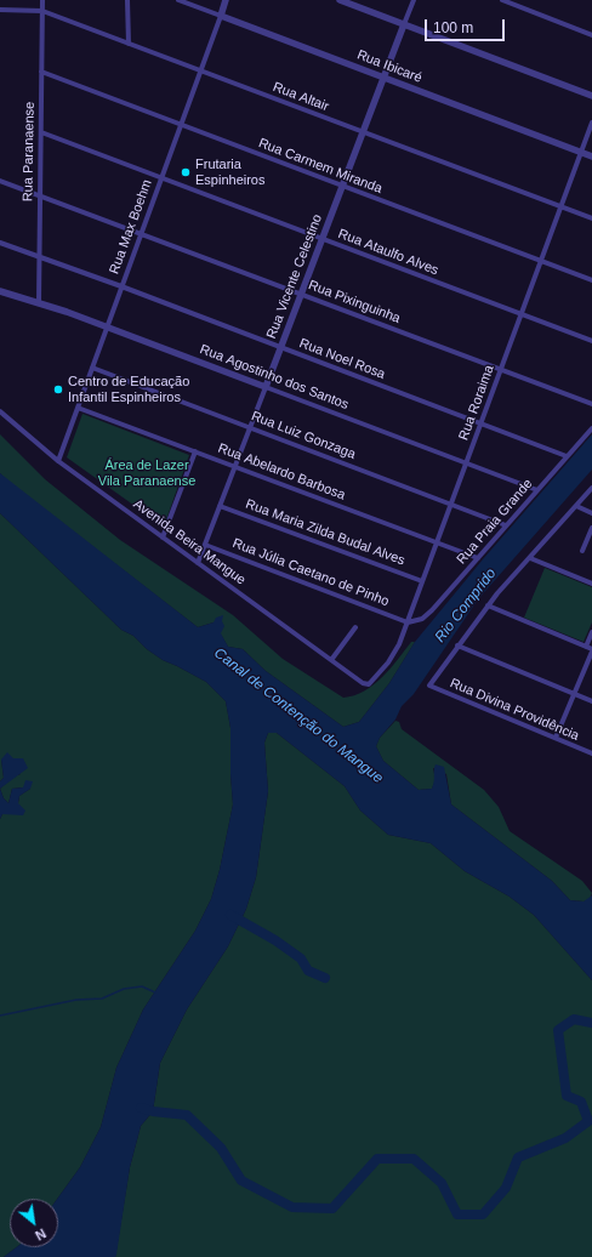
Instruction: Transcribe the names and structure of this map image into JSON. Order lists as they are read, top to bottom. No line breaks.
{"streets":{"street":["Rua Ibicaré","Rua Altair","Rua Paranaense","Rua Carmem Miranda","Rua Max Boehm","Rua Ataulfo Alves","Rua Vicente Celestino","Rua Pixinguinha","Rua Noel Rosa","Rua Agostinho dos Santos","Rua Roraima","Rua Luiz Gonzaga","Rua Abelardo Barbosa","Rua Praia Grande","Rua Maria Zilda Budal Alves","Avenida Beira Mangue","Rua Júlia Caetano de Pinho","Rua Divina Providência"]},"crossings":[["Rua Ibicaré","Rua Max Boehm"],["Rua Ibicaré","Rua Vicente Celestino"],["Rua Ibicaré","Rua Roraima"],["Rua Altair","Rua Paranaense"],["Rua Altair","Rua Max Boehm"],["Rua Altair","Rua Vicente Celestino"],["Rua Altair","Rua Roraima"],["Rua Paranaense","Rua Carmem Miranda"],["Rua Paranaense","Rua Ataulfo Alves"],["Rua Paranaense","Rua Pixinguinha"],["Rua Paranaense","Rua Noel Rosa"],["Rua Paranaense","Rua Agostinho dos Santos"],["Rua Carmem Miranda","Rua Max Boehm"],["Rua Carmem Miranda","Rua Vicente Celestino"],["Rua Carmem Miranda","Rua Roraima"],["Rua Max Boehm","Rua Ataulfo Alves"],["Rua Max Boehm","Rua Pixinguinha"],["Rua Max Boehm","Rua Noel Rosa"],["Rua Max Boehm","Rua Agostinho dos Santos"],["Rua Max Boehm","Rua Luiz Gonzaga"],["Rua Max Boehm","Rua Abelardo Barbosa"],["Rua Max Boehm","Avenida Beira Mangue"],["Rua Ataulfo Alves","Rua Vicente Celestino"],["Rua Ataulfo Alves","Rua Roraima"],["Rua Vicente Celestino","Rua Pixinguinha"],["Rua Vicente Celestino","Rua Noel Rosa"],["Rua Vicente Celestino","Rua Agostinho dos Santos"],["Rua Vicente Celestino","Rua Luiz Gonzaga"],["Rua Vicente Celestino","Rua Abelardo Barbosa"],["Rua Vicente Celestino","Rua Maria Zilda Budal Alves"],["Rua Vicente Celestino","Avenida Beira Mangue"],["Rua Vicente Celestino","Rua Júlia Caetano de Pinho"],["Rua Pixinguinha","Rua Roraima"],["Rua Noel Rosa","Rua Roraima"],["Rua Noel Rosa","Rua Praia Grande"],["Rua Agostinho dos Santos","Rua Roraima"],["Rua Agostinho dos Santos","Rua Praia Grande"],["Rua Roraima","Rua Luiz Gonzaga"],["Rua Roraima","Rua Abelardo Barbosa"],["Rua Roraima","Rua Praia Grande"],["Rua Roraima","Rua Maria Zilda Budal Alves"],["Rua Roraima","Avenida Beira Mangue"],["Rua Roraima","Rua Júlia Caetano de Pinho"],["Rua Luiz Gonzaga","Rua Praia Grande"],["Rua Abelardo Barbosa","Rua Praia Grande"],["Rua Praia Grande","Rua Júlia Caetano de Pinho"]],"water":["Rio Comprido","Canal de Contenção do Mangue"],"parks":["Área de Lazer Vila Paranaense"],"places":["Frutaria Espinheiros","Centro de Educação Infantil Espinheiros"],"scale_bar":"100 m","north":"bottom right"}
